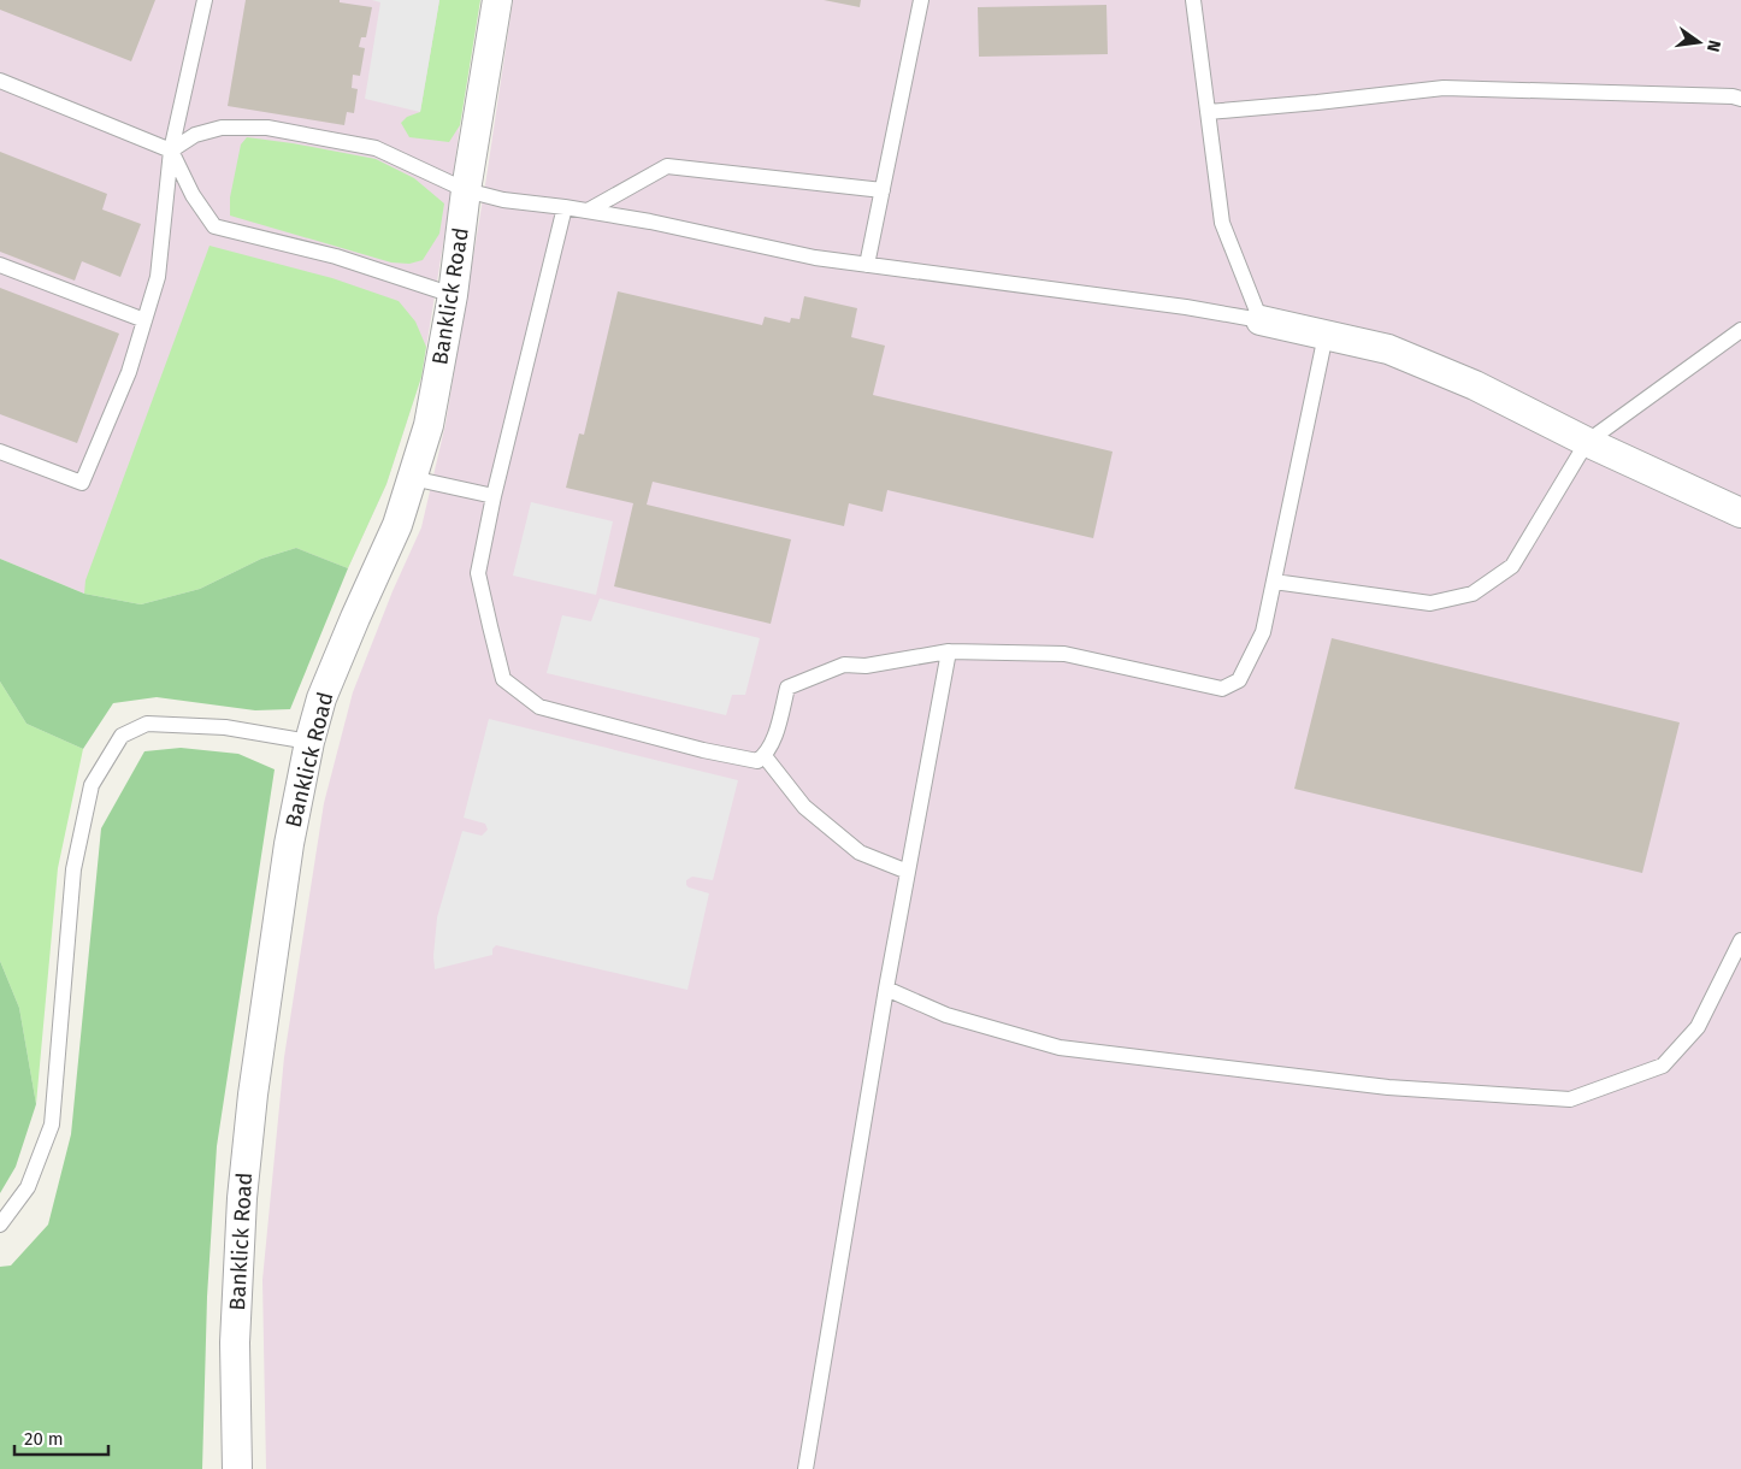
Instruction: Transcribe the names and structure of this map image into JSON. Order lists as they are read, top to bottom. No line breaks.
{"streets":{"street":["Banklick Road"]},"scale_bar":"20 m","north":"right"}
